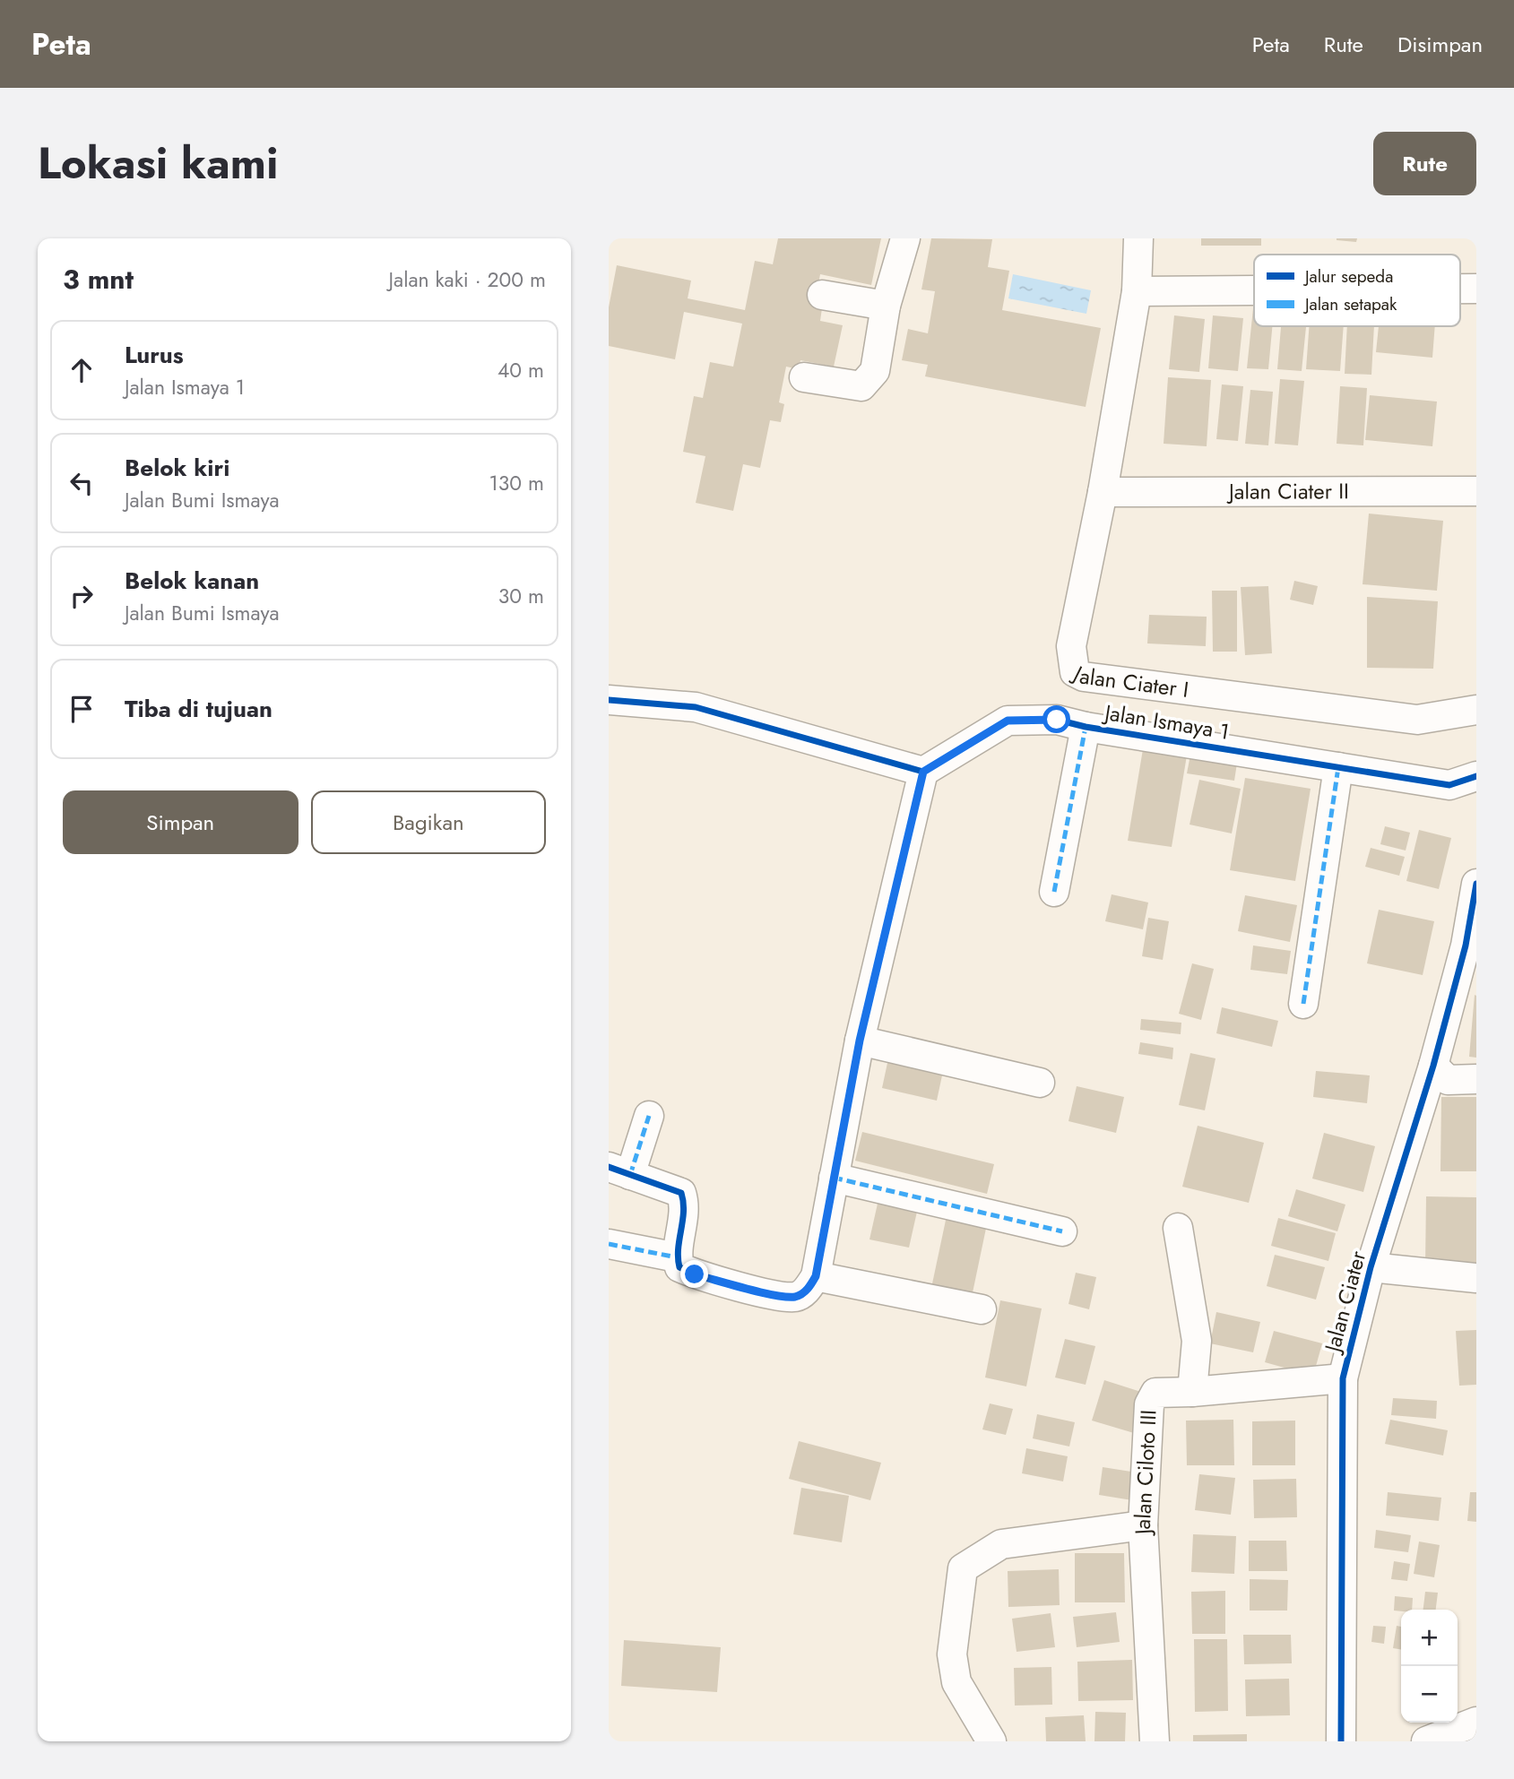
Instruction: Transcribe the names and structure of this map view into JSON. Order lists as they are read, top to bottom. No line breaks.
{"streets":{"street":["Jalan Ciater II","Jalan Ciater I","Jalan Ismaya 1","Jalan Ciater","Jalan Ciloto III"]},"crossings":[["Jalan Ciater II","Jalan Ciater I"],["Jalan Ciater","Jalan Ciloto III"]],"legend":["Jalur sepeda","Jalan setapak"],"page":{"header":"Peta","nav":["Peta","Rute","Disimpan"],"title":"Lokasi kami","buttons":["Rute",["Simpan","Bagikan"]],"heading":["3 mnt","Jalan kaki · 200 m"],"list":[["Lurus","Jalan Ismaya 1","40 m"],["Belok kiri","Jalan Bumi Ismaya","130 m"],["Belok kanan","Jalan Bumi Ismaya","30 m"],"Tiba di tujuan"],"map_buttons":["+","−"]}}
